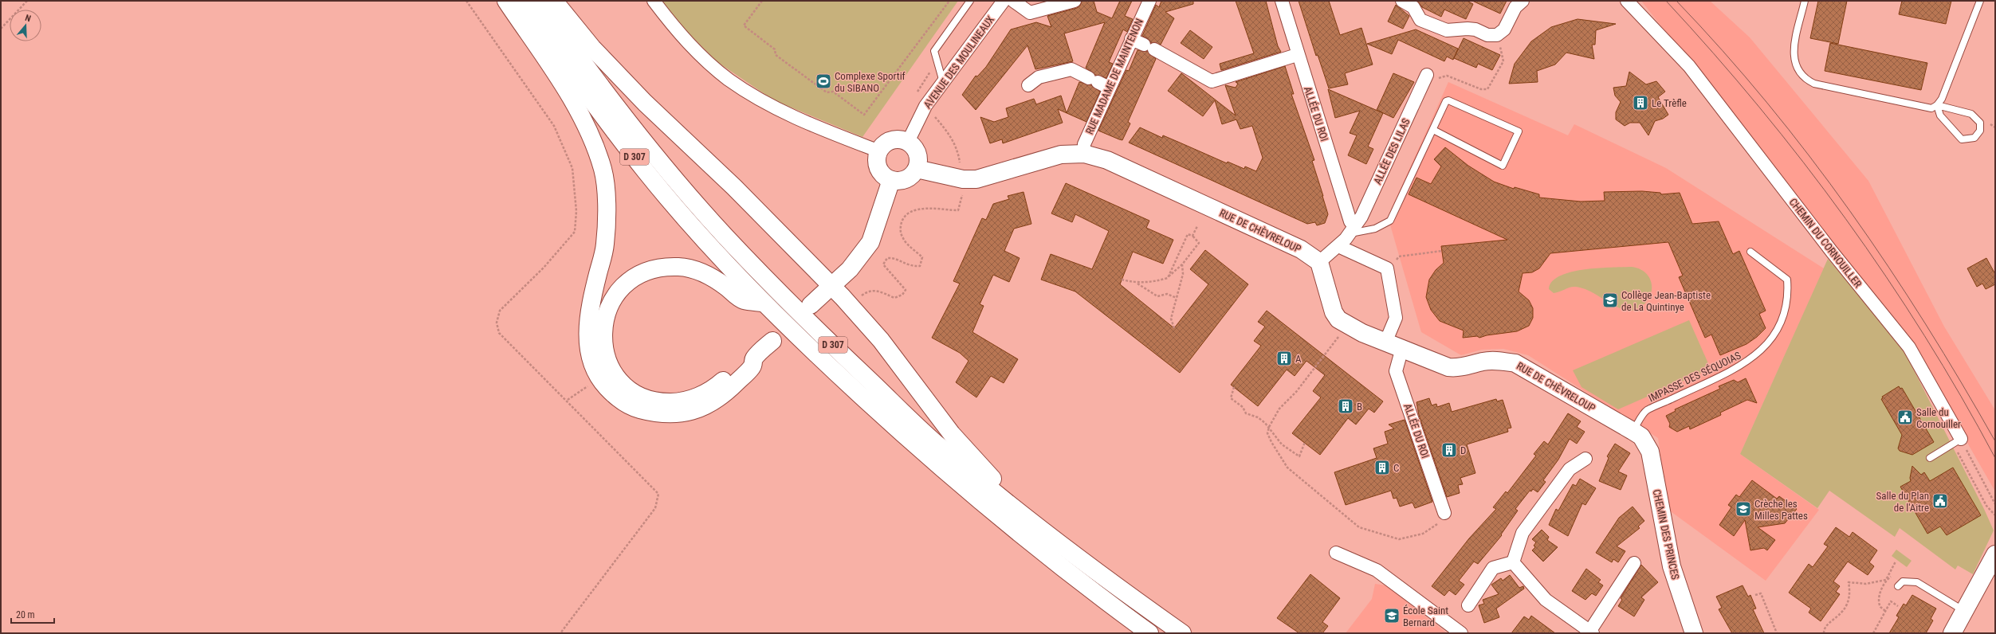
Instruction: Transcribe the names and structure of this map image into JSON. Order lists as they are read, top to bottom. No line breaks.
{"streets":{"main road":["D 307","RUE DE CHÈVRELOUP","CHEMIN DES PRINCES"],"street":["AVENUE DES MOULINEAUX","RUE MADAME DE MAINTENON","ALLÉE DU ROI","ALLÉE DES LILAS","CHEMIN DU CORNOUILLER"],"lane":["IMPASSE DES SÉQUOIAS"]},"crossings":[["AVENUE DES MOULINEAUX","RUE DE CHÈVRELOUP"],["RUE MADAME DE MAINTENON","RUE DE CHÈVRELOUP"],["ALLÉE DU ROI","ALLÉE DES LILAS"],["ALLÉE DU ROI","RUE DE CHÈVRELOUP"],["ALLÉE DES LILAS","RUE DE CHÈVRELOUP"],["RUE DE CHÈVRELOUP","IMPASSE DES SÉQUOIAS"],["RUE DE CHÈVRELOUP","CHEMIN DES PRINCES"]],"places":{"sports":["Complexe Sportif du SIBANO"],"building":["Le Trèfle","A","B","D","C"],"school or university":["Collège Jean-Baptiste de La Quintinye","Crèche les Milles Pattes","École Saint Bernard"],"public building":["Salle du Cornouiller","Salle du Plan de l'Aitre"]},"scale_bar":"20 m","north":"top"}
